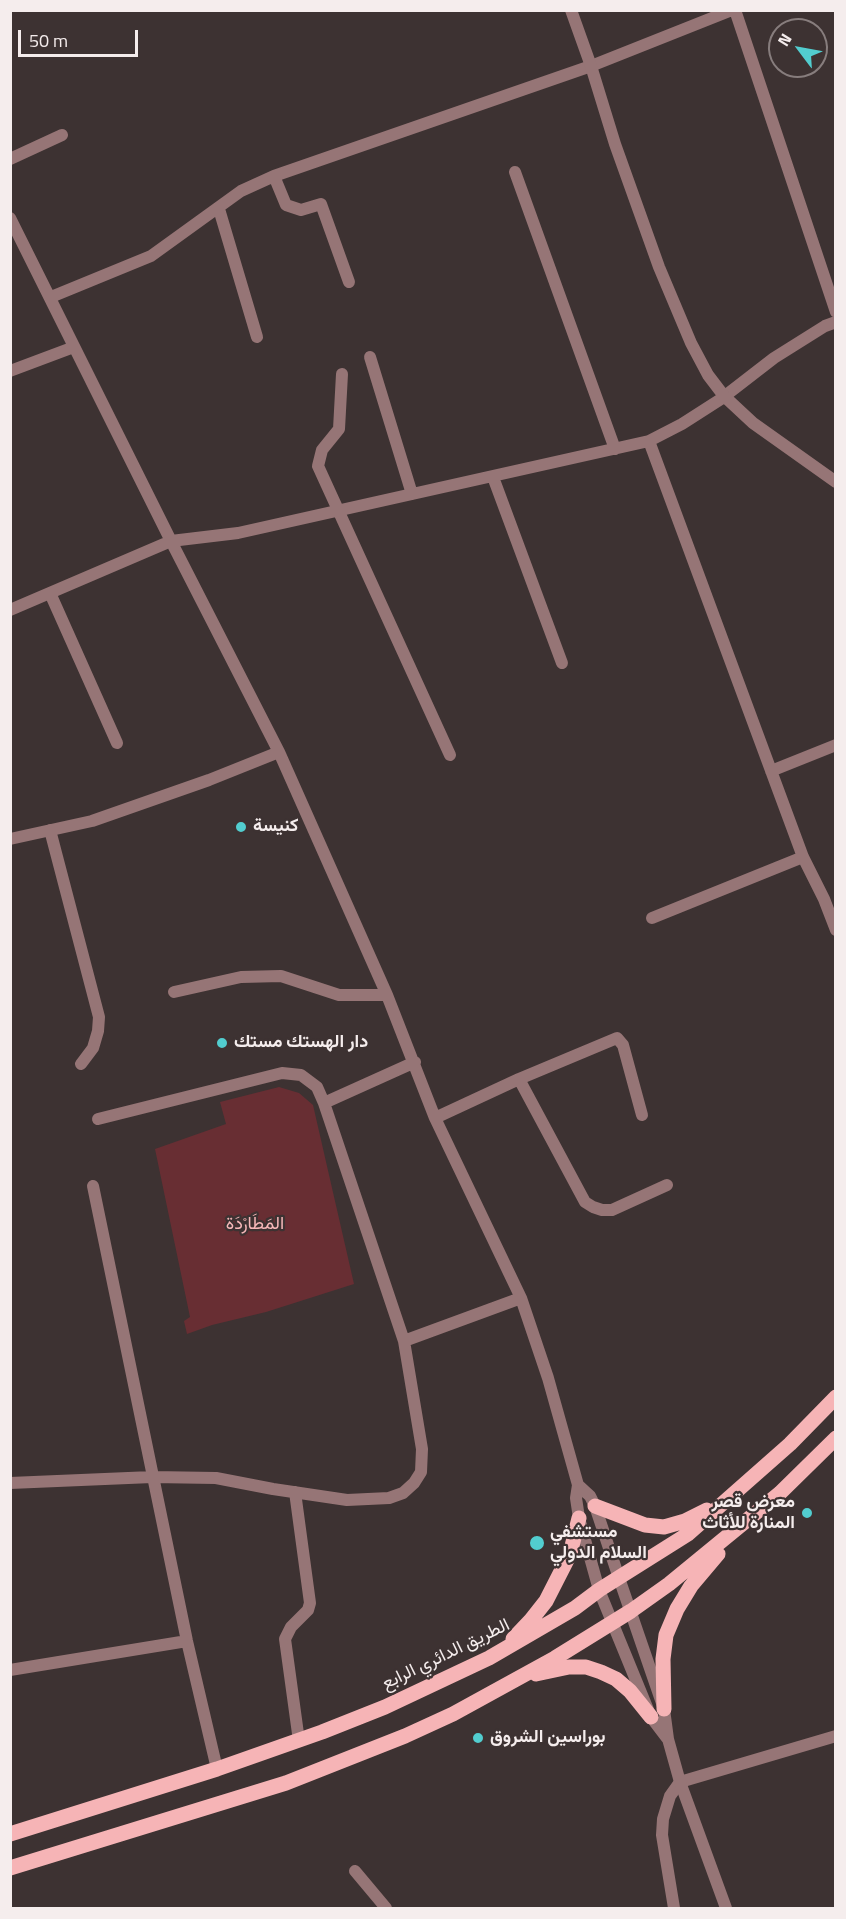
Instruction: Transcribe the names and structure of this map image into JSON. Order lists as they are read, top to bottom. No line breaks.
{"streets":{"main road":["الطريق الدائري الرابع"]},"parks":["المَطَارْدَة"],"places":["كنيسة","دار الهستك مستك","معرض قصر المنارة للأثاث","مستشفي السلام الدولي","بوراسين الشروق"],"scale_bar":"50 m","north":"top left"}
